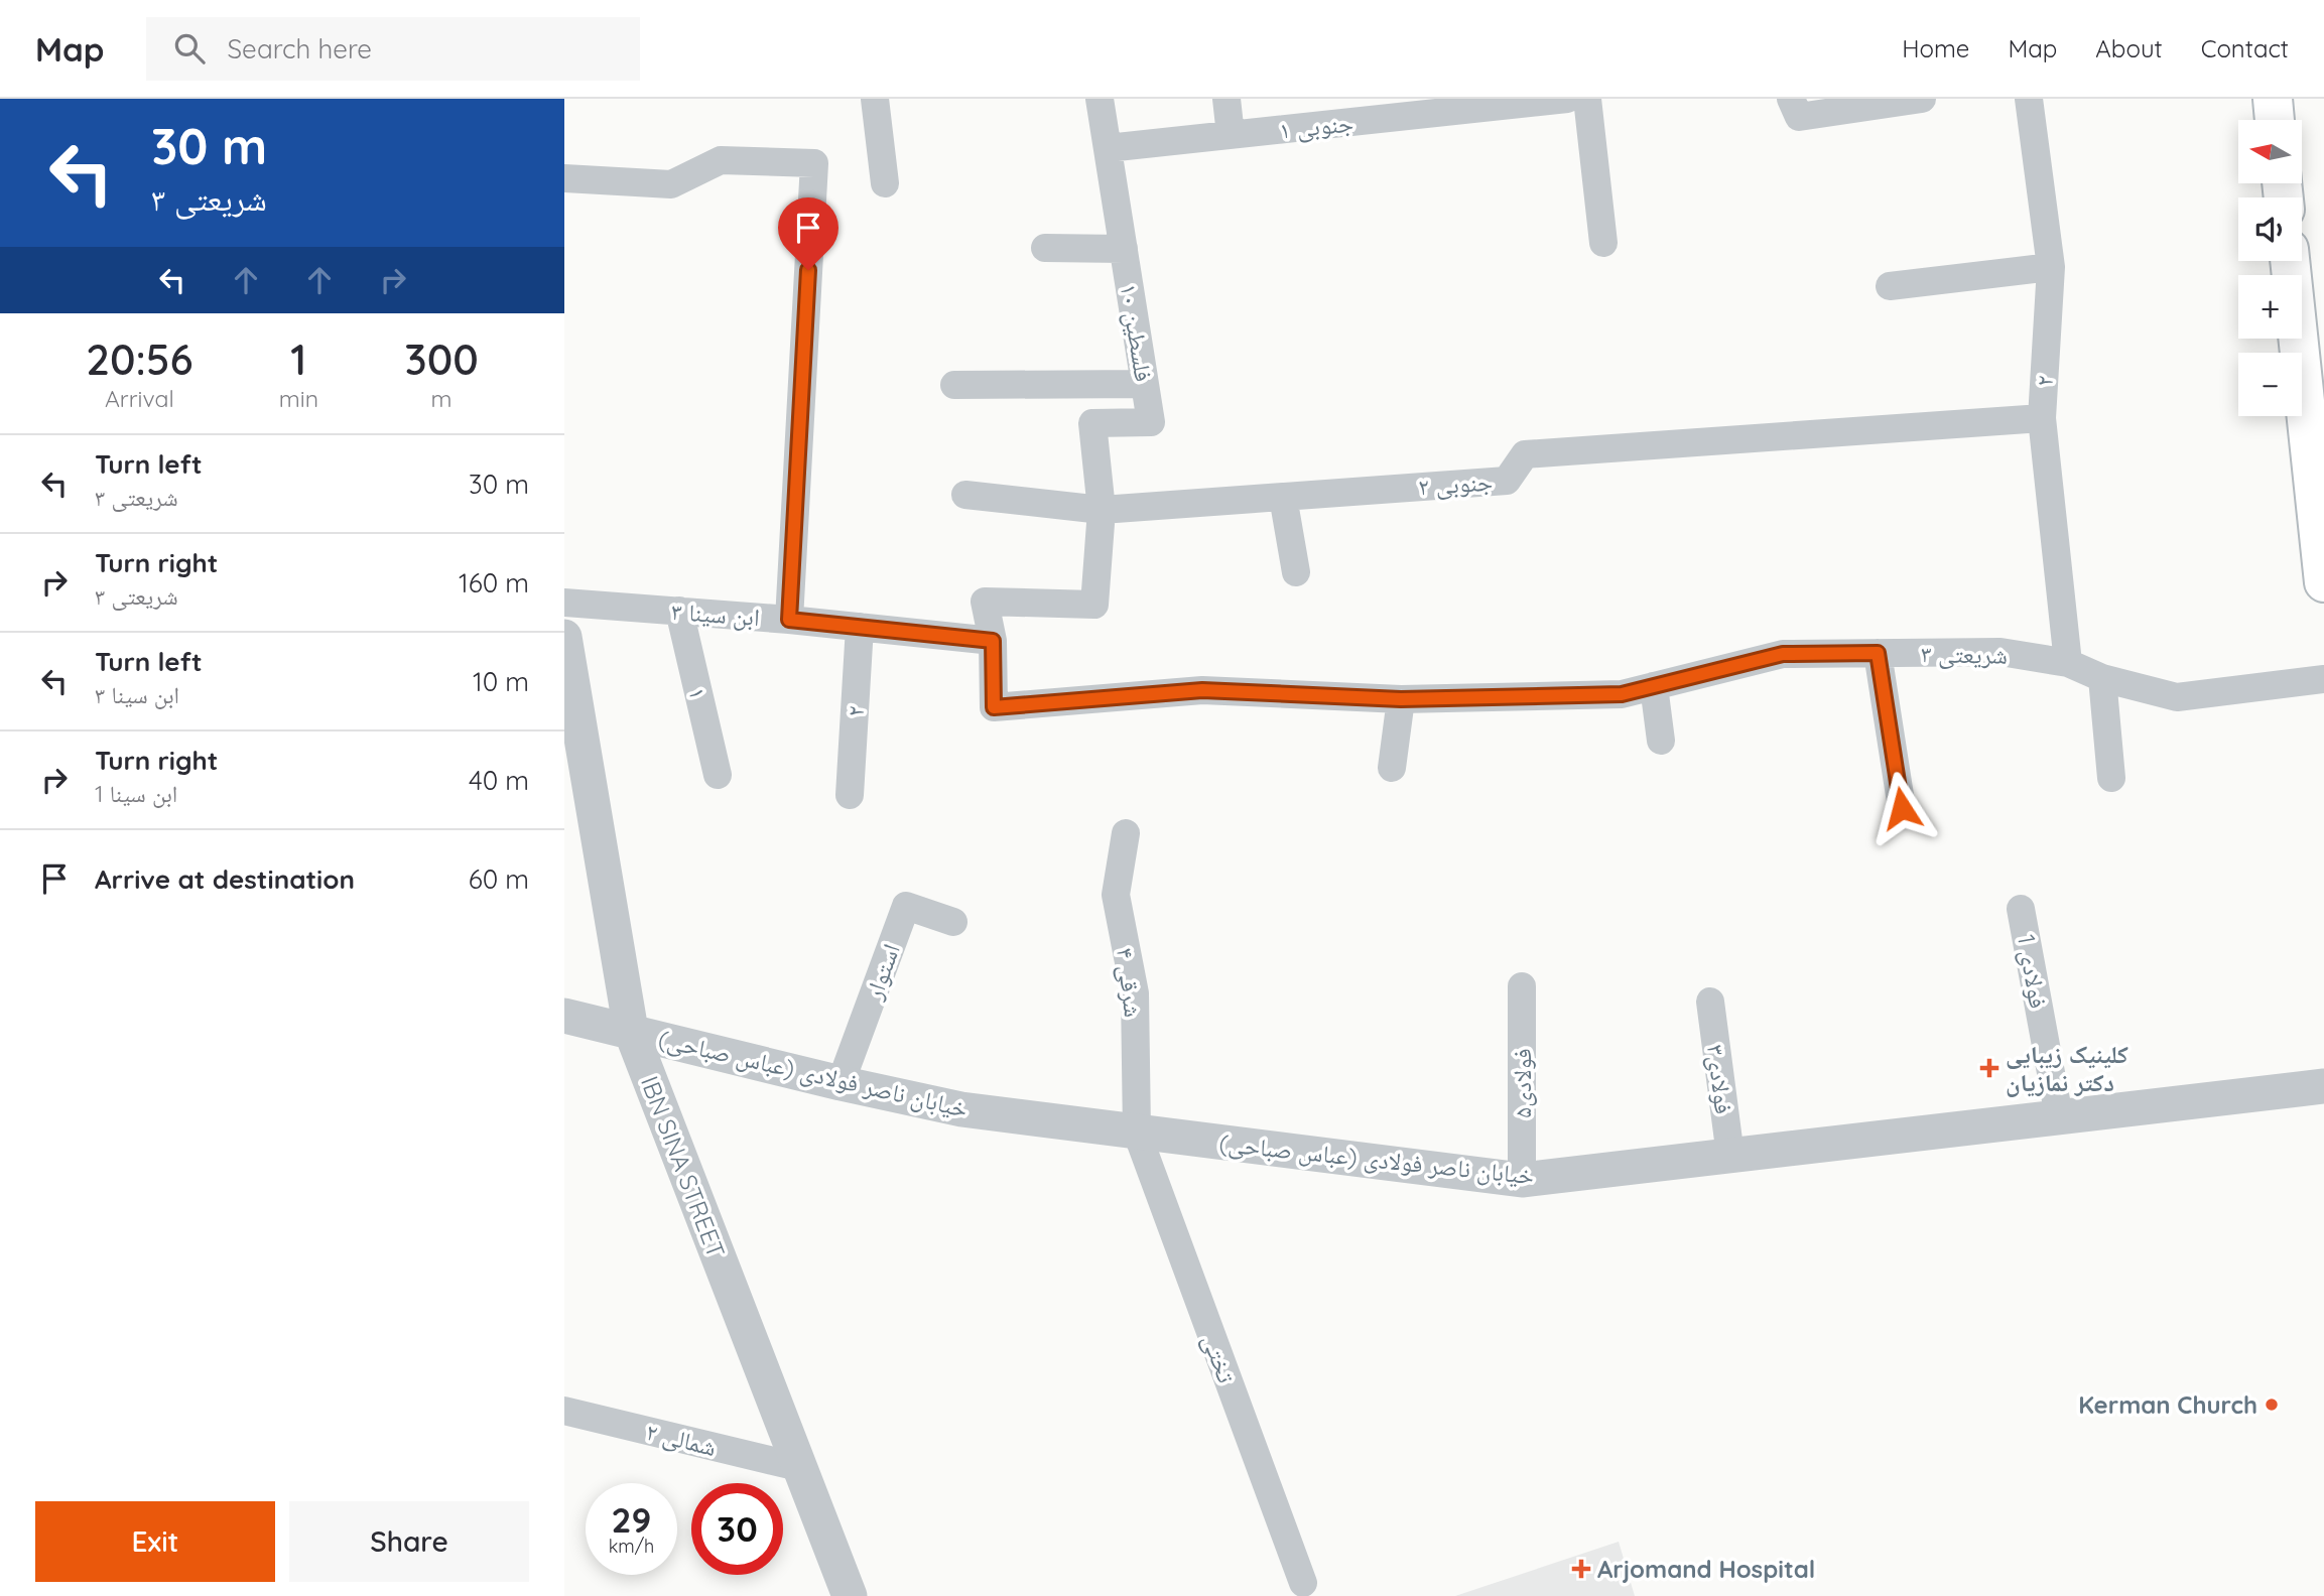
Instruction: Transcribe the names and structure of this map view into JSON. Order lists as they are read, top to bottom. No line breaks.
{"streets":{"street":["۱ جنوبی","فلسطین ۱۰","۲","۲ جنوبی","ابن سینا ۳","شریعتی ۳","۱","استوار","فولادی 1","۴ شرقی","خیابان ناصر فولادی (عباس صباحی)","فولادی۳","فولادی۵","IBN SINA STREET","تختی","۲ شمالی"]},"crossings":[["۱ جنوبی","فلسطین ۱۰"],["فلسطین ۱۰","۲ جنوبی"],["۲","۲ جنوبی"],["۲","ابن سینا ۳"],["۲","شریعتی ۳"],["ابن سینا ۳","شریعتی ۳"],["ابن سینا ۳","۱"],["استوار","خیابان ناصر فولادی (عباس صباحی)"],["فولادی 1","خیابان ناصر فولادی (عباس صباحی)"],["۴ شرقی","خیابان ناصر فولادی (عباس صباحی)"],["۴ شرقی","تختی"],["خیابان ناصر فولادی (عباس صباحی)","فولادی۳"],["خیابان ناصر فولادی (عباس صباحی)","فولادی۵"],["خیابان ناصر فولادی (عباس صباحی)","IBN SINA STREET"],["خیابان ناصر فولادی (عباس صباحی)","تختی"],["IBN SINA STREET","۲ شمالی"]],"places":{"health":["کلینیک زیبایی دکتر نمازیان","Arjomand Hospital"],"other":["Kerman Church"]},"north":"left","page":{"header":"Map","search":"Search here","nav":["Home","Map","About","Contact"],"turn":["30 m","شریعتی ۳"],"map_buttons":["+","−"],"eta":["20:56","Arrival","1","min","300","m"],"list":[{"name":"Turn left","note":"شریعتی ۳","value":"30 m"},{"name":"Turn right","note":"شریعتی ۳","value":"160 m"},{"name":"Turn left","note":"ابن سینا ۳","value":"10 m"},{"name":"Turn right","note":"ابن سینا 1","value":"40 m"},{"name":"Arrive at destination","value":"60 m"}],"speed":"29 km/h","limit":"30","buttons":["Exit","Share"]}}
